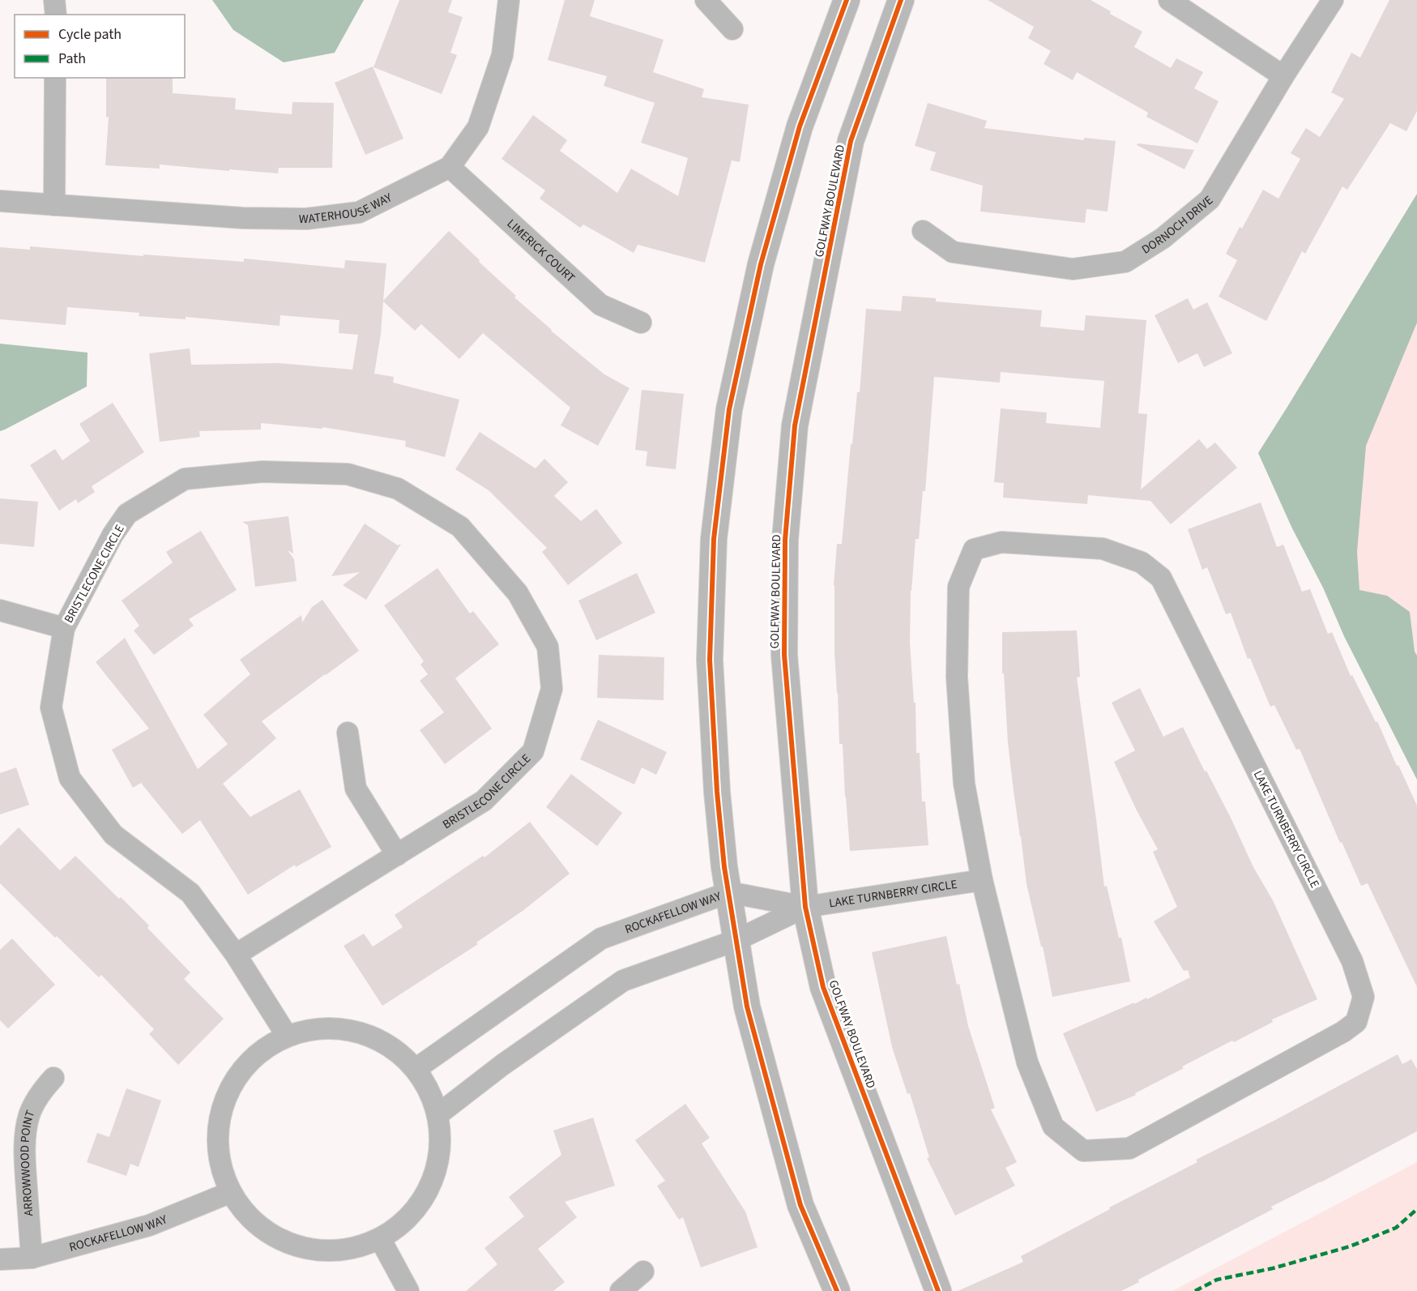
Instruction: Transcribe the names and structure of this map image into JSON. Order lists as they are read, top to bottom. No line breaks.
{"streets":{"street":["GOLFWAY BOULEVARD","WATERHOUSE WAY","DORNOCH DRIVE","LIMERICK COURT","BRISTLECONE CIRCLE","LAKE TURNBERRY CIRCLE","ROCKAFELLOW WAY","ARROWWOOD POINT"]},"crossings":[["GOLFWAY BOULEVARD","LAKE TURNBERRY CIRCLE"],["GOLFWAY BOULEVARD","ROCKAFELLOW WAY"],["WATERHOUSE WAY","LIMERICK COURT"],["LAKE TURNBERRY CIRCLE","ROCKAFELLOW WAY"],["ROCKAFELLOW WAY","ARROWWOOD POINT"]],"legend":["Cycle path","Path"]}
